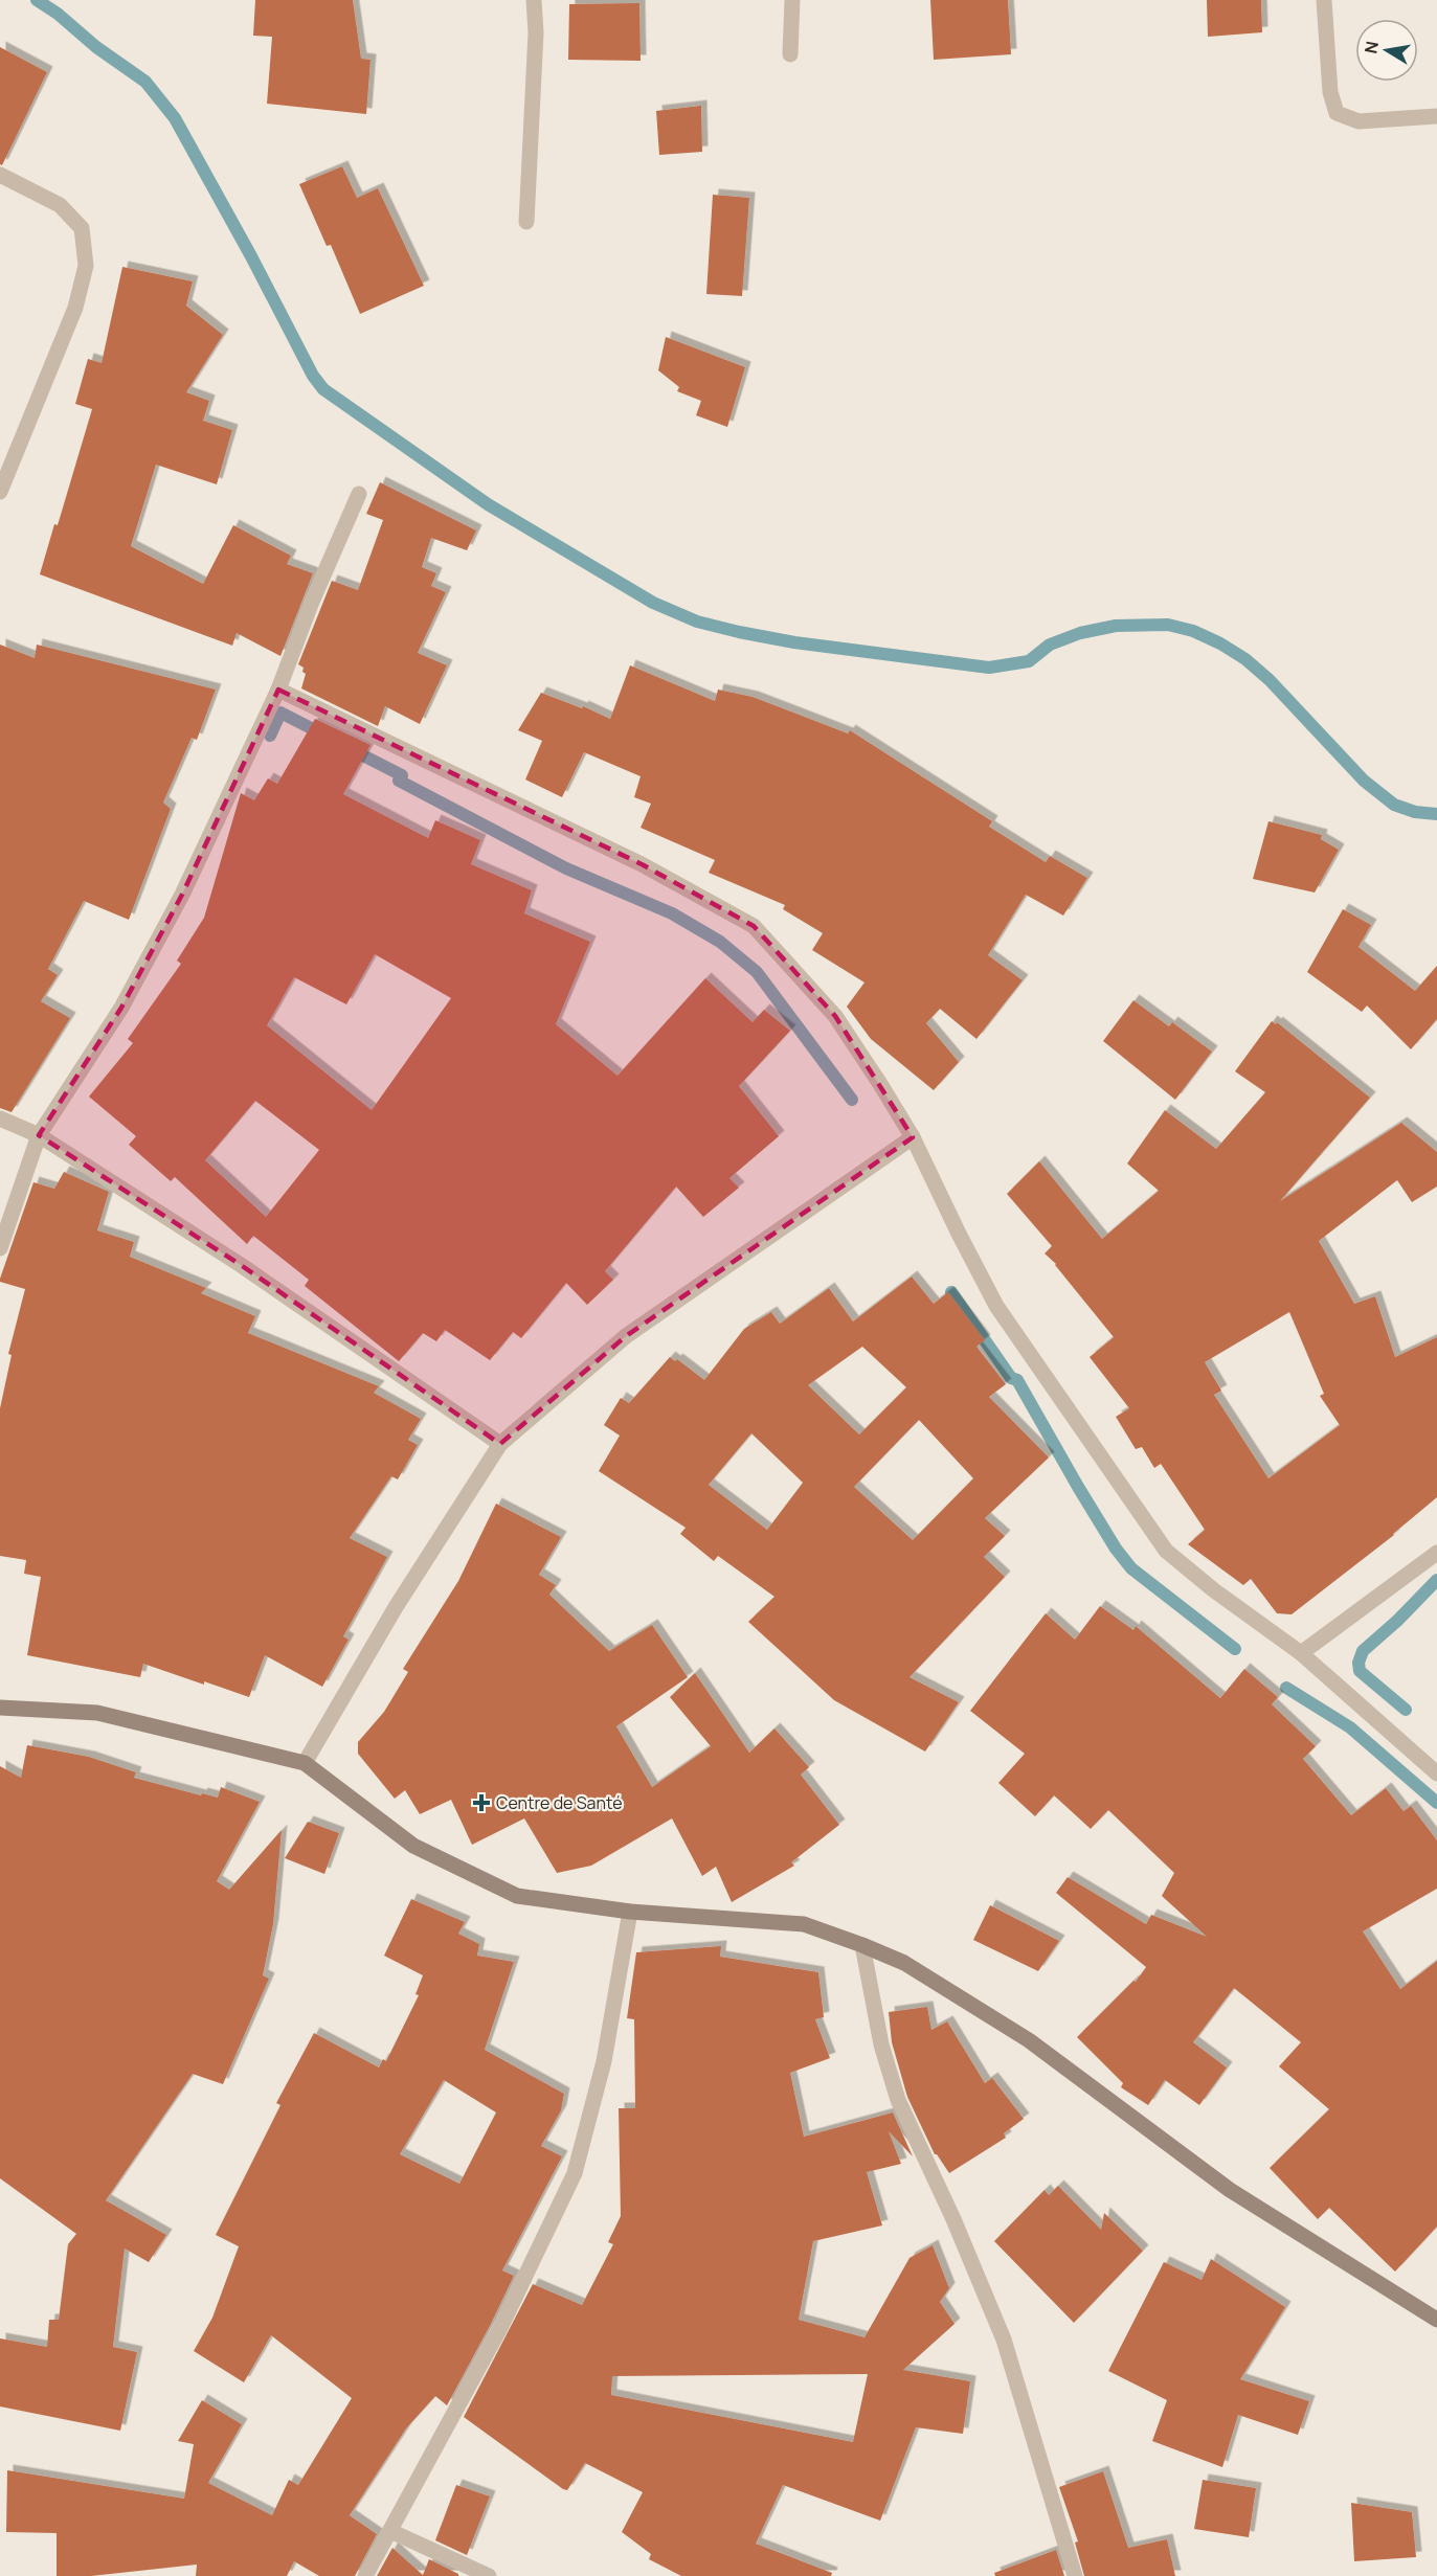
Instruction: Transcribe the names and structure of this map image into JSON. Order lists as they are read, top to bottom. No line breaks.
{"places":{"health":["Centre de Santé"]},"north":"left"}
